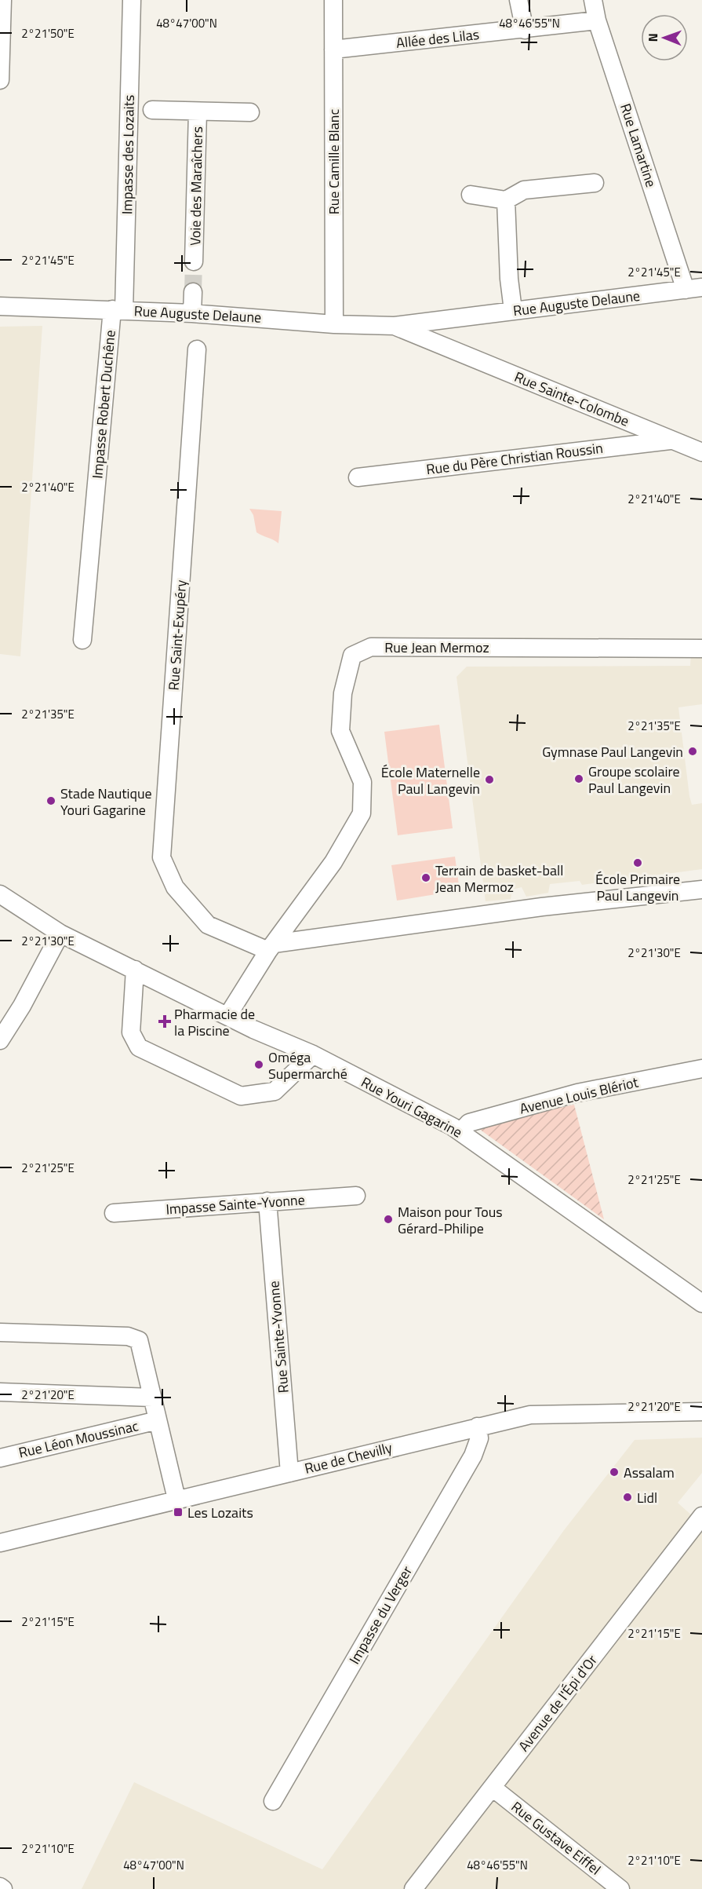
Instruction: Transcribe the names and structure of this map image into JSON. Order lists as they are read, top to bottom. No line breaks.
{"streets":{"street":["Allée des Lilas","Rue Lamartine","Impasse des Lozaits","Rue Camille Blanc","Voie des Maraîchers","Rue Auguste Delaune","Rue Sainte-Colombe","Impasse Robert Duchêne","Rue du Père Christian Roussin","Rue Saint-Exupéry","Rue Jean Mermoz","Avenue Louis Blériot","Rue Youri Gagarine","Impasse Sainte-Yvonne","Rue Sainte-Yvonne","Rue Léon Moussinac","Rue de Chevilly","Impasse du Verger","Avenue de l'Épi d'Or","Rue Gustave Eiffel"]},"crossings":[["Allée des Lilas","Rue Lamartine"],["Allée des Lilas","Rue Camille Blanc"],["Rue Lamartine","Rue Auguste Delaune"],["Impasse des Lozaits","Rue Auguste Delaune"],["Impasse des Lozaits","Impasse Robert Duchêne"],["Rue Camille Blanc","Rue Auguste Delaune"],["Rue Auguste Delaune","Rue Sainte-Colombe"],["Rue Auguste Delaune","Impasse Robert Duchêne"],["Rue Sainte-Colombe","Rue du Père Christian Roussin"],["Rue Saint-Exupéry","Rue Jean Mermoz"],["Rue Jean Mermoz","Rue Youri Gagarine"],["Avenue Louis Blériot","Rue Youri Gagarine"],["Impasse Sainte-Yvonne","Rue Sainte-Yvonne"],["Rue Sainte-Yvonne","Rue de Chevilly"],["Rue Léon Moussinac","Rue de Chevilly"],["Rue de Chevilly","Impasse du Verger"],["Avenue de l'Épi d'Or","Rue Gustave Eiffel"]],"places":{"other":["Gymnase Paul Langevin","Groupe scolaire Paul Langevin","École Maternelle Paul Langevin","Stade Nautique Youri Gagarine","École Primaire Paul Langevin","Terrain de basket-ball Jean Mermoz","Oméga Supermarché","Maison pour Tous Gérard-Philipe","Assalam","Lidl"],"health":["Pharmacie de la Piscine"],"transit":["Les Lozaits"]},"north":"left","coordinates":["48°47'00\"N","48°46'55\"N","2°21'50\"E","2°21'45\"E","2°21'40\"E","2°21'35\"E","2°21'30\"E","2°21'25\"E","2°21'20\"E","2°21'15\"E","2°21'10\"E"]}
